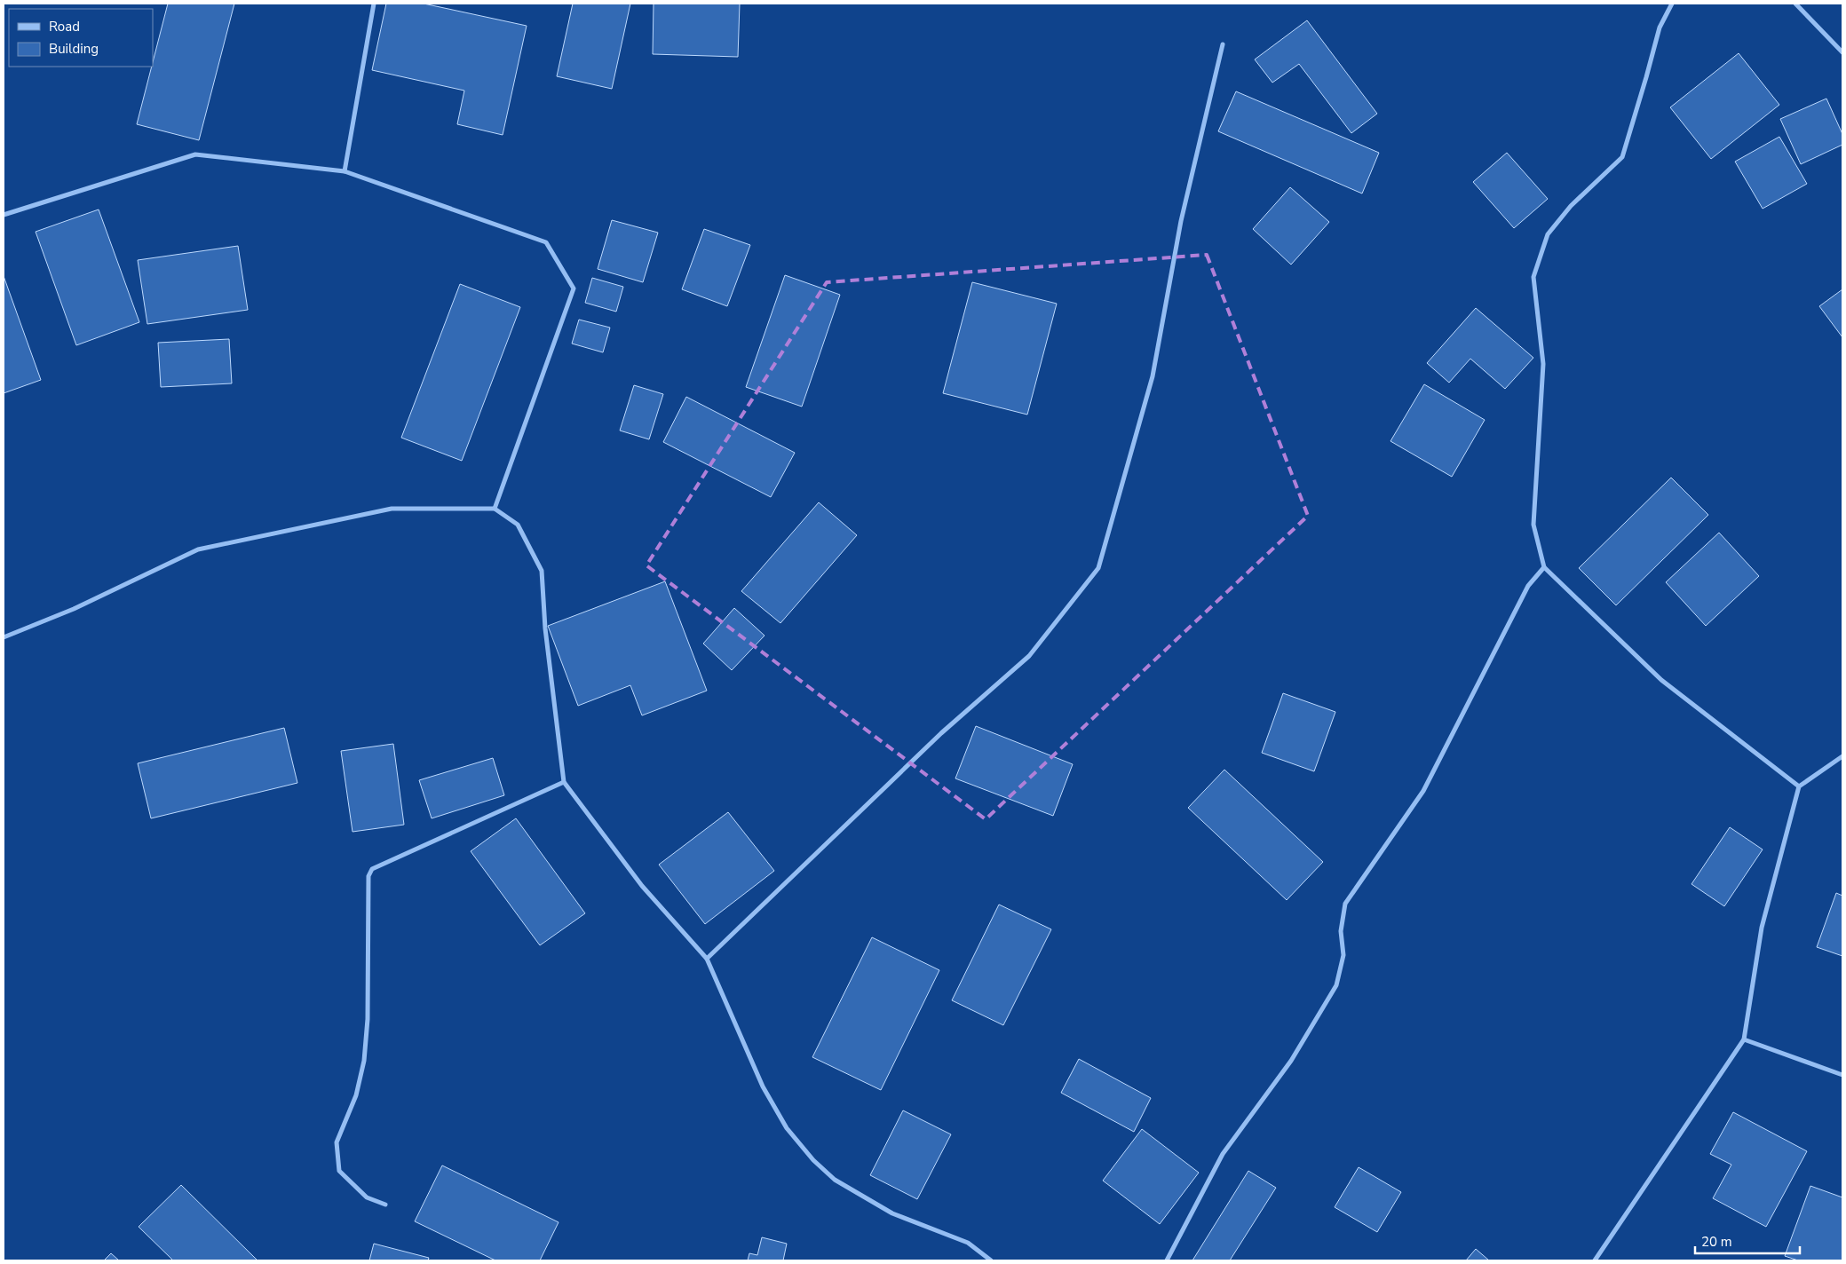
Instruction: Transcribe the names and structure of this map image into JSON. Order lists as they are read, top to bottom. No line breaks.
{"legend":["Road","Building"],"scale_bar":"20 m"}
